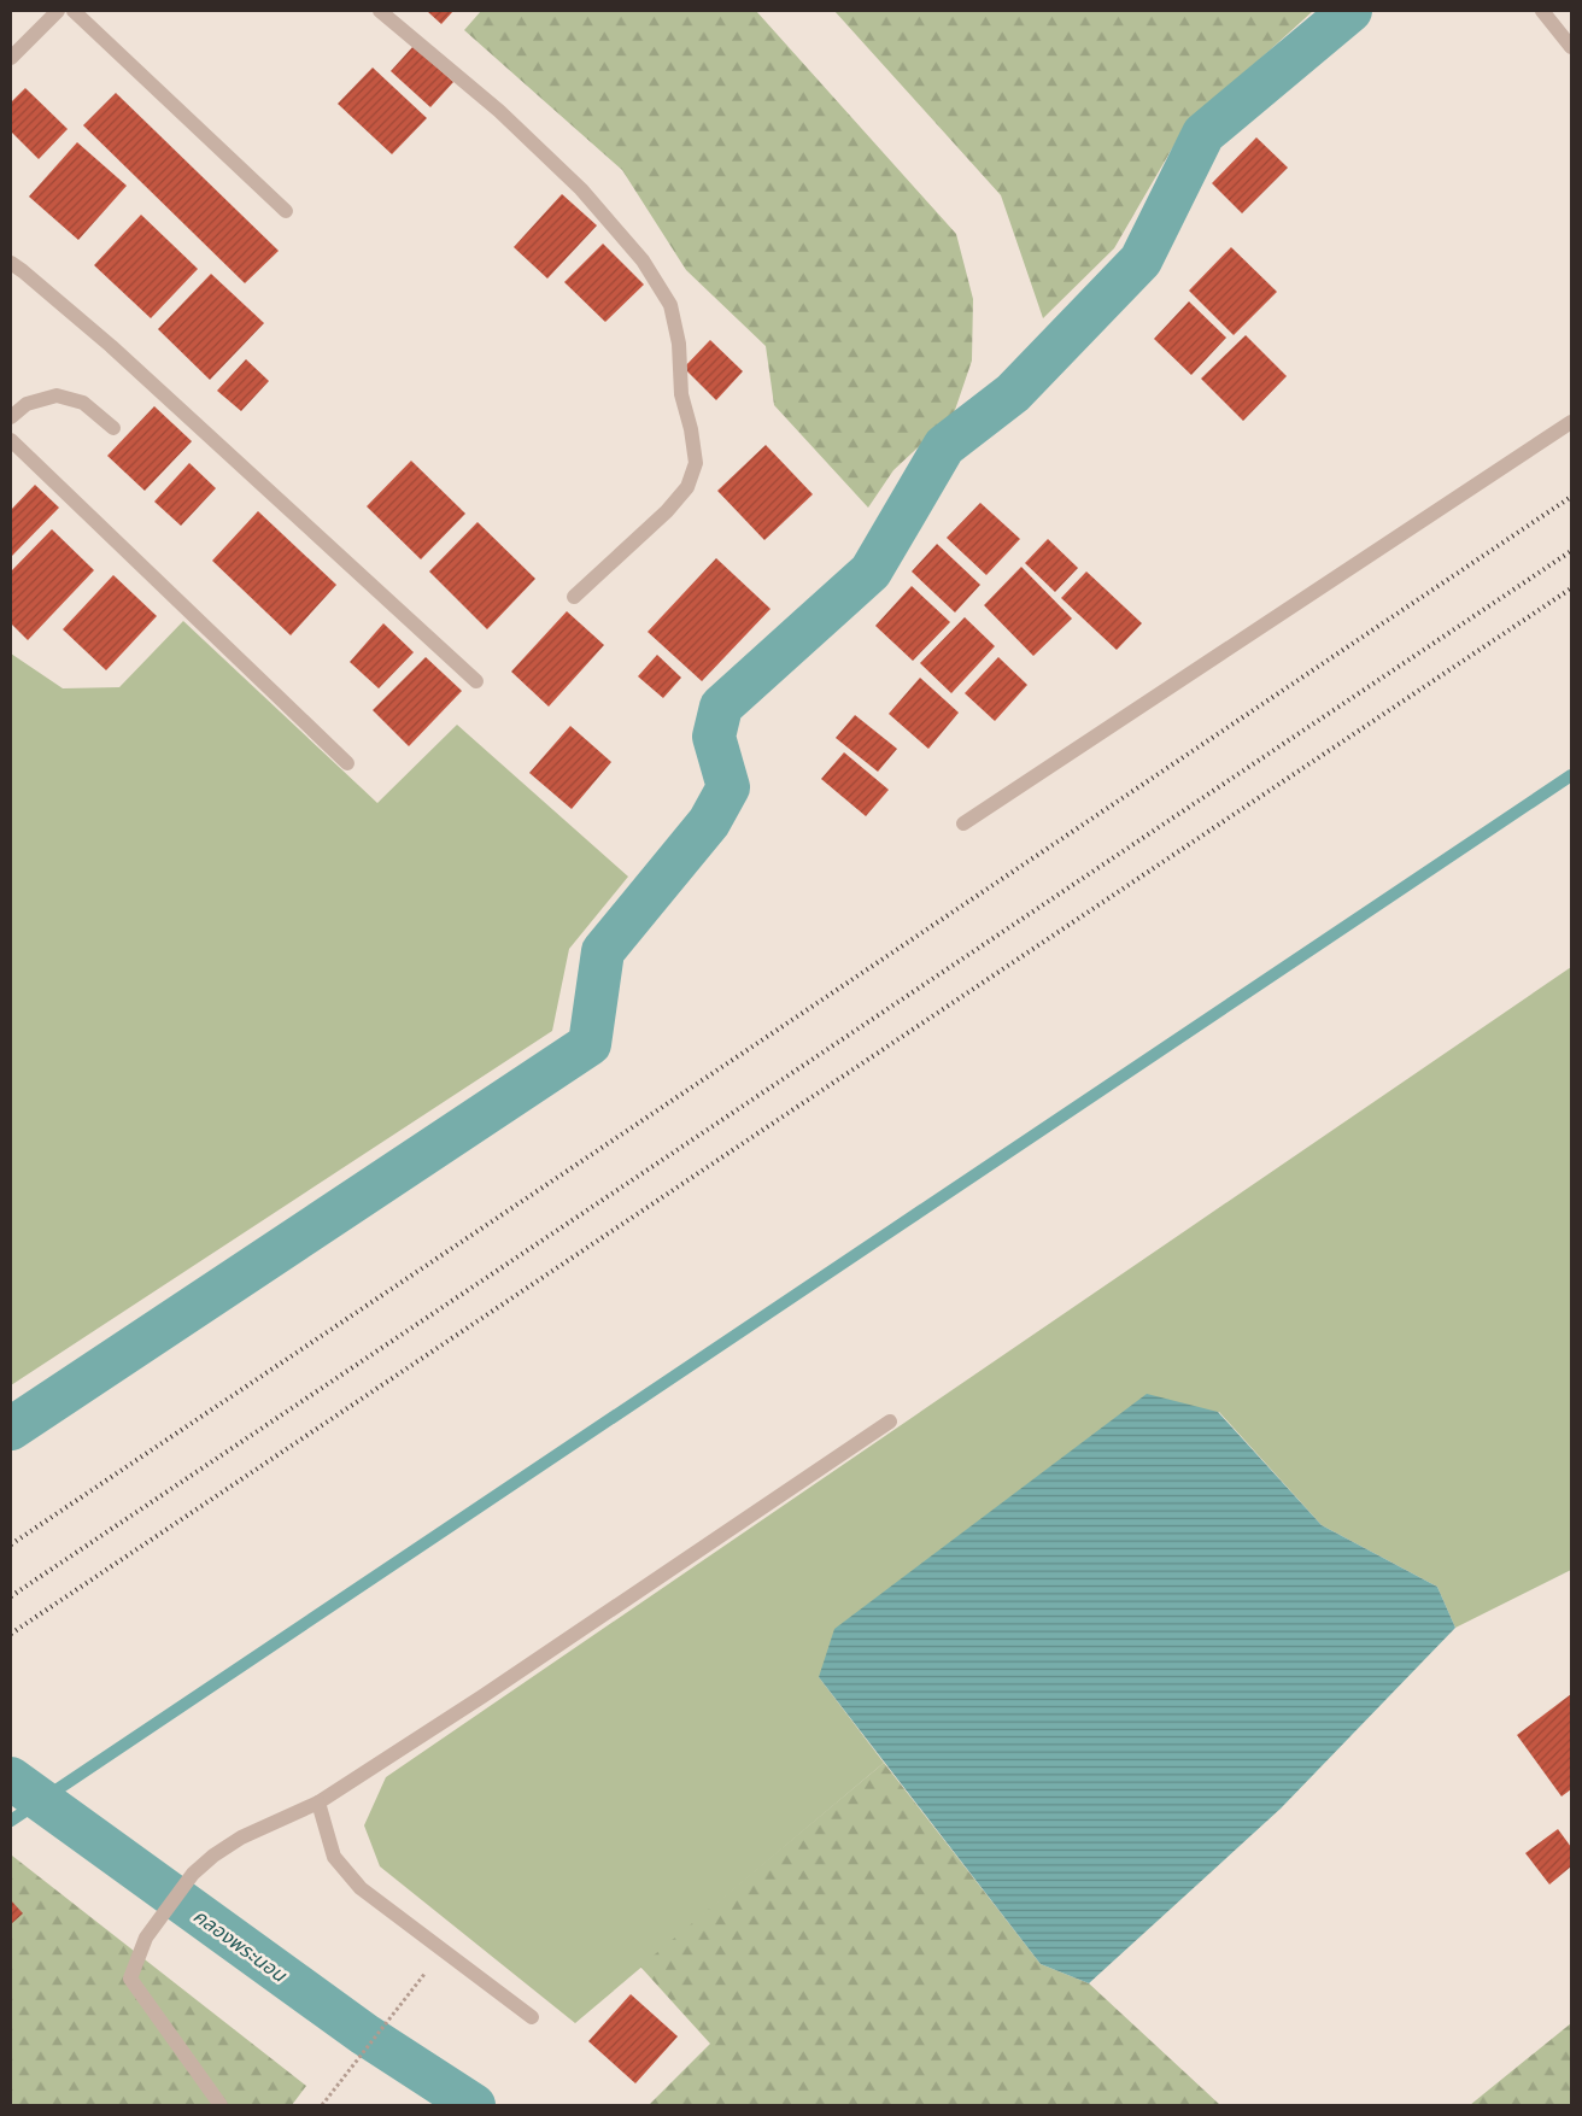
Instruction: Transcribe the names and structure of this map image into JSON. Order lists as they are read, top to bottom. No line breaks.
{"water":["คลองพระนอน"]}
